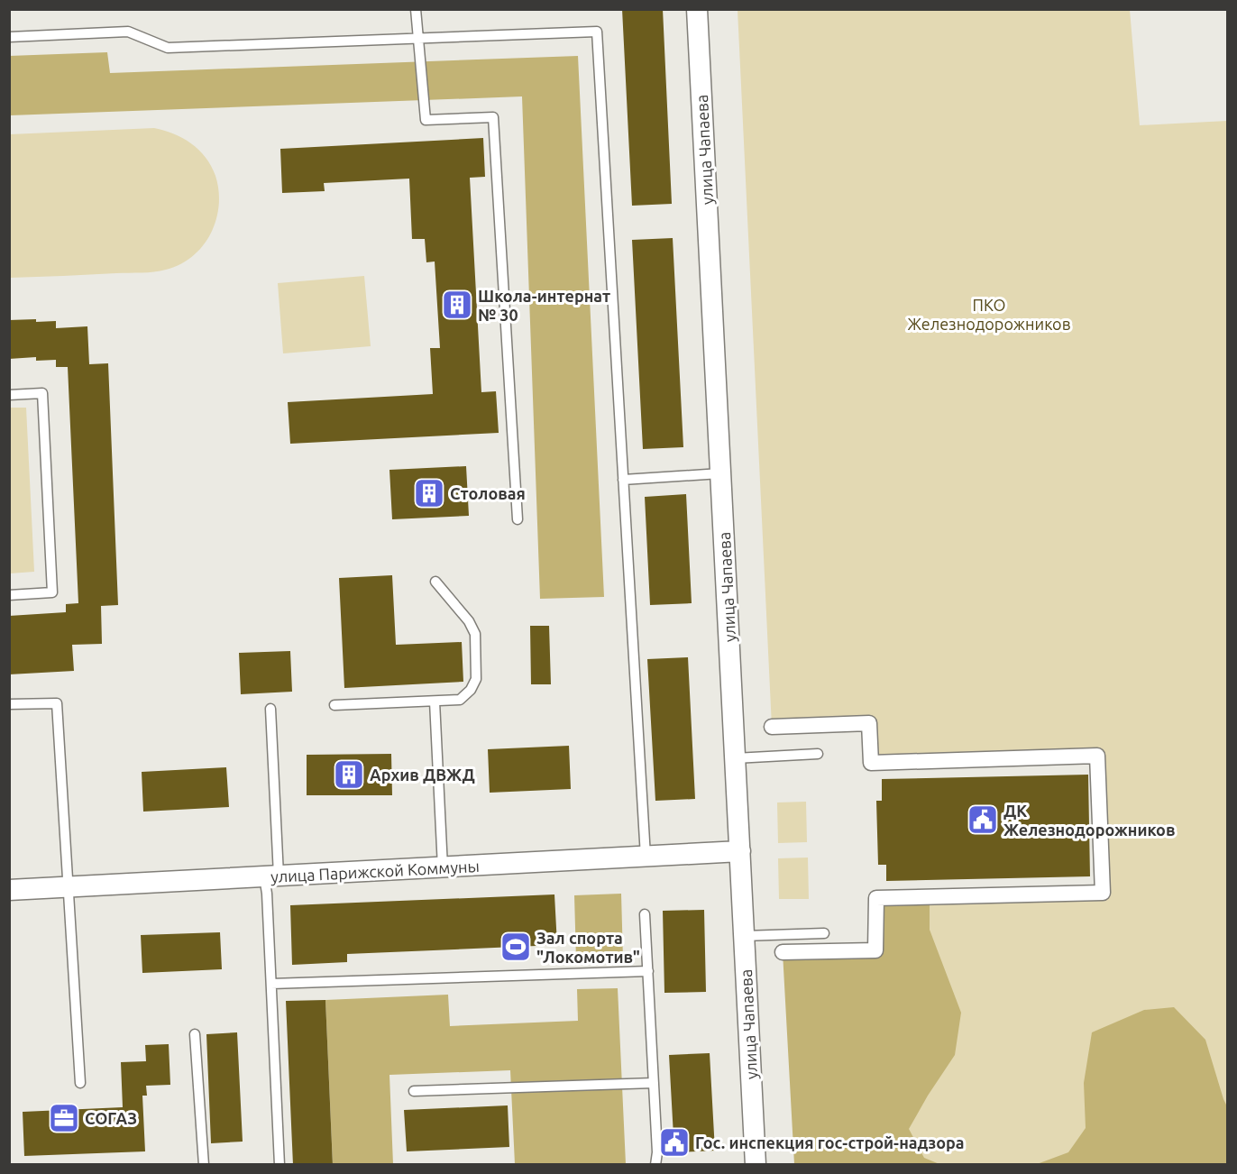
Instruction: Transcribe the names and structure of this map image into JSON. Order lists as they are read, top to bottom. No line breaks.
{"streets":{"street":["улица Чапаева","улица Парижской Коммуны"]},"crossings":[["улица Чапаева","улица Парижской Коммуны"]],"parks":["ПКО Железнодорожников"],"places":{"building":["Школа-интернат № 30","Столовая","Архив ДВЖД"],"public building":["ДК Железнодорожников","Гос. инспекция гос-строй-надзора"],"sports":["Зал спорта \"Локомотив\""],"office":["СОГАЗ"]}}
